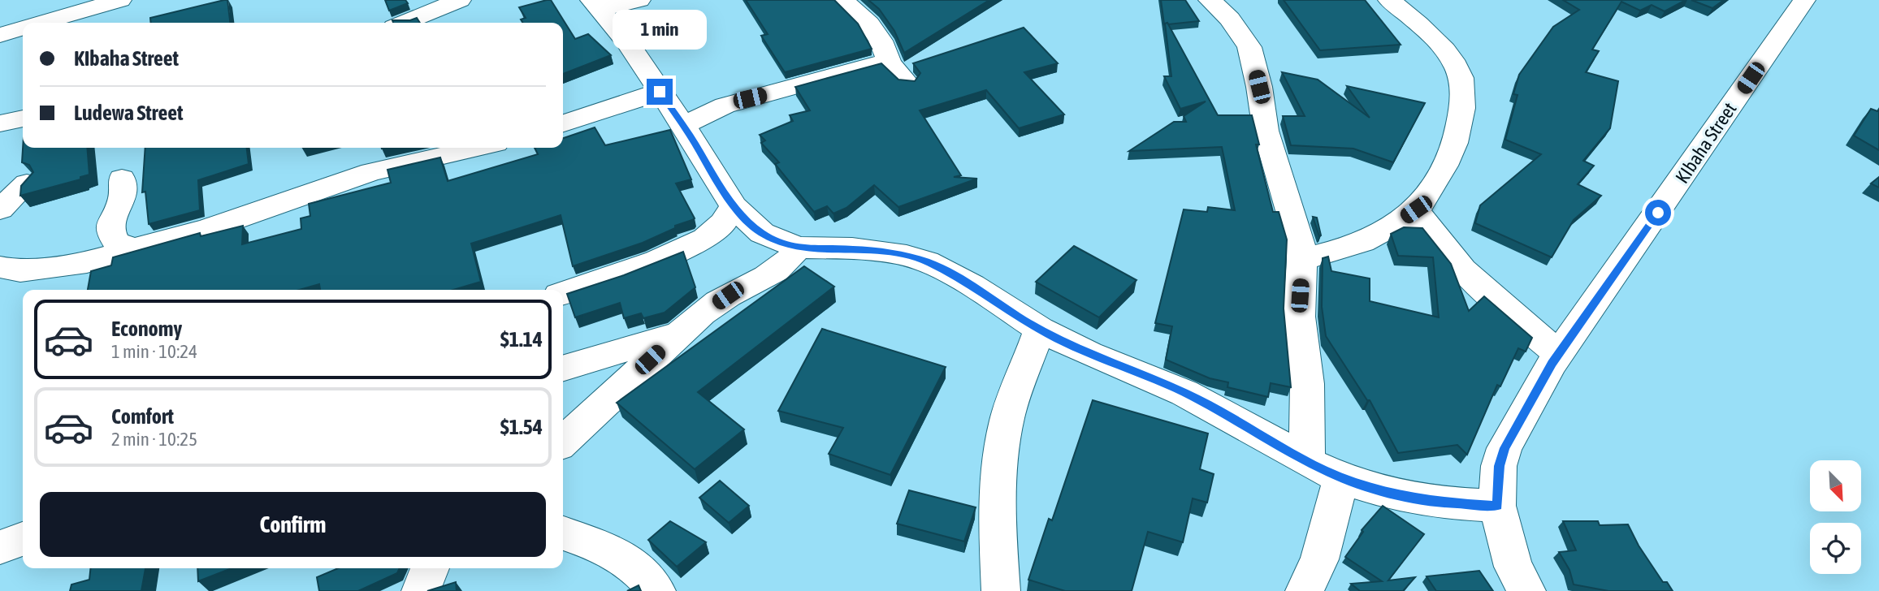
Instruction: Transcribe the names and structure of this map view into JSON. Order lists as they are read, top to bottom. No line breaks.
{"streets":{"street":["KIbaha Street"]},"north":"bottom right","page":{"bubble":"1 min","banner":["KIbaha Street","Ludewa Street"],"list":[{"name":"Economy","note":"1 min · 10:24","value":"$1.14"},{"name":"Comfort","note":"2 min · 10:25","value":"$1.54"}],"buttons":"Confirm"}}
